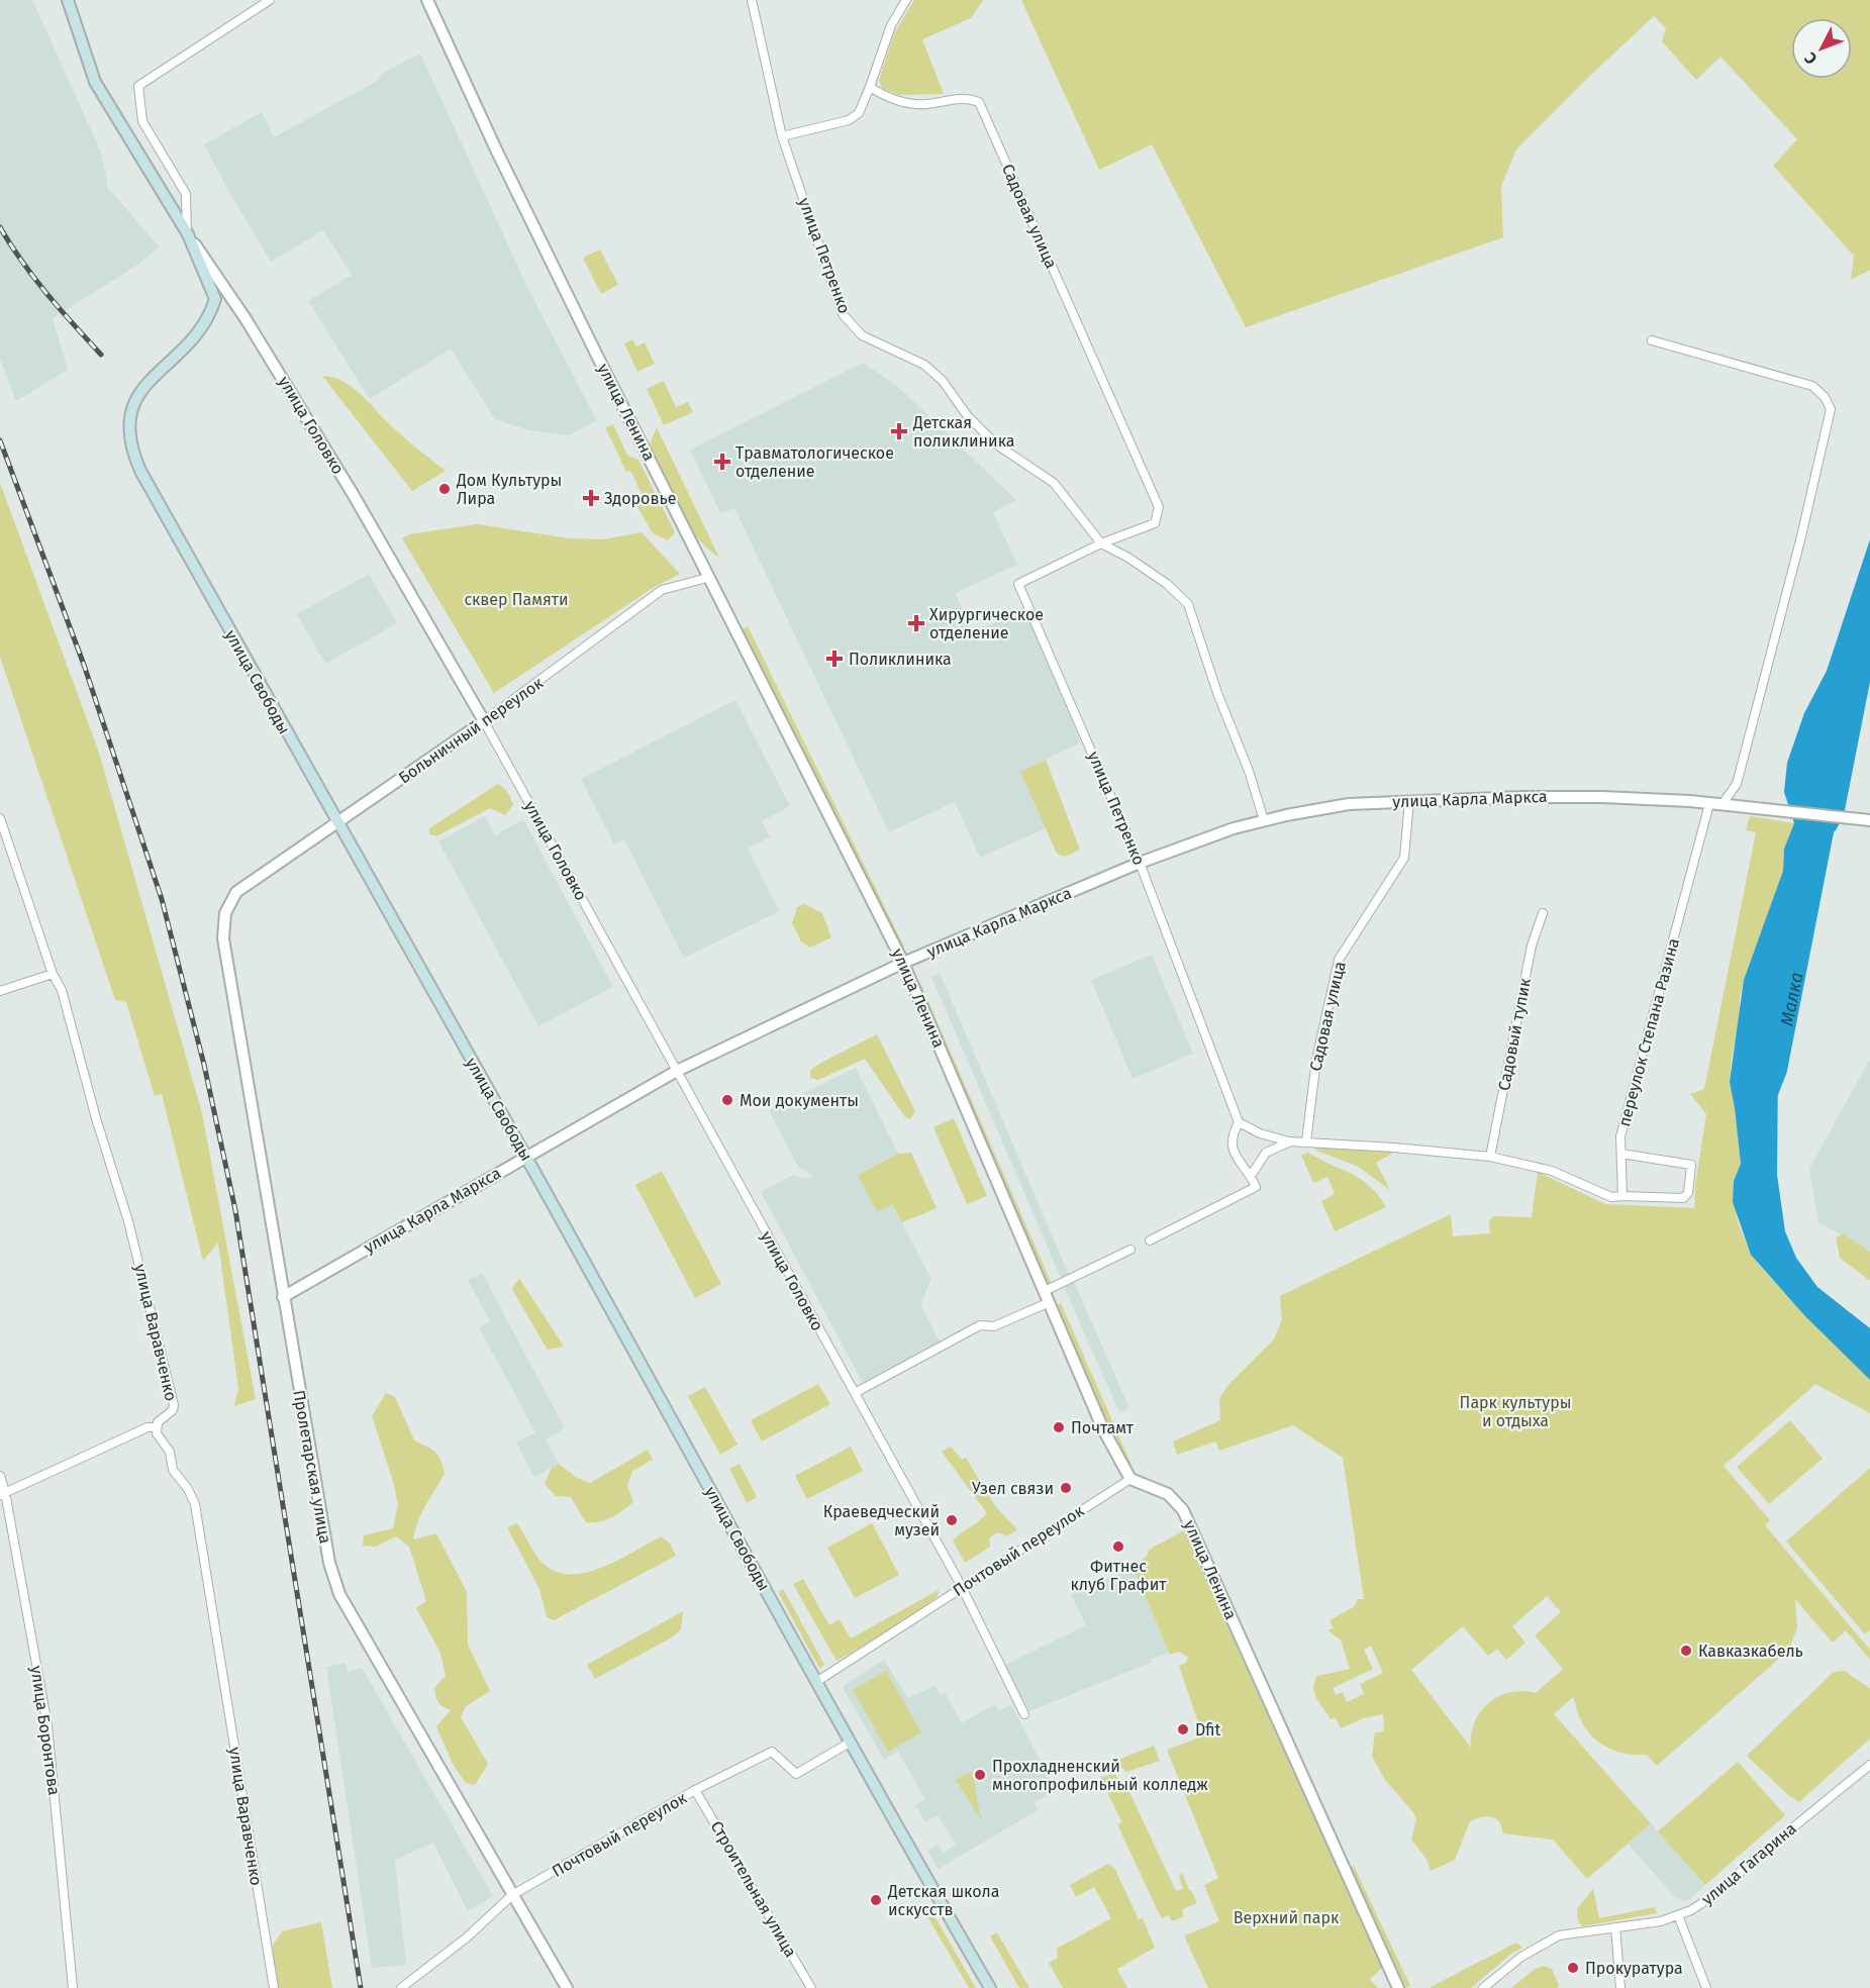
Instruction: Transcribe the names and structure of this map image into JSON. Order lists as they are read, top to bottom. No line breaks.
{"streets":{"main road":["улица Головко","улица Свободы"],"street":["Садовая улица","улица Петренко","улица Ленина","Больничный переулок","улица Карла Маркса","переулок Степана Разина","Садовый тупик","улица Варавченко","Пролетарская улица","Почтовый переулок","улица Боронтова","улица Гагарина","Строительная улица"]},"crossings":[["Садовая улица","улица Петренко"],["Садовая улица","улица Карла Маркса"],["улица Петренко","улица Карла Маркса"],["улица Ленина","Больничный переулок"],["улица Ленина","улица Карла Маркса"],["улица Ленина","Почтовый переулок"],["улица Головко","улица Свободы"],["улица Головко","Больничный переулок"],["улица Головко","улица Карла Маркса"],["улица Головко","Почтовый переулок"],["улица Свободы","Больничный переулок"],["улица Свободы","улица Карла Маркса"],["улица Свободы","Почтовый переулок"],["Больничный переулок","Пролетарская улица"],["улица Карла Маркса","переулок Степана Разина"],["улица Карла Маркса","Пролетарская улица"],["Пролетарская улица","Почтовый переулок"],["Почтовый переулок","Строительная улица"]],"water":["Малка"],"parks":["сквер Памяти","Парк культуры и отдыха","Верхний парк"],"places":{"health":["Детская поликлиника","Травматологическое отделение","Здоровье","Хирургическое отделение","Поликлиника"],"other":["Дом Культуры Лира","Мои документы","Почтамт","Узел связи","Краеведческий музей","Фитнес клуб Графит","Кавказкабель","Dfit","Прохладненский многопрофильный колледж","Детская школа искусств","Прокуратура"]},"north":"bottom left"}
